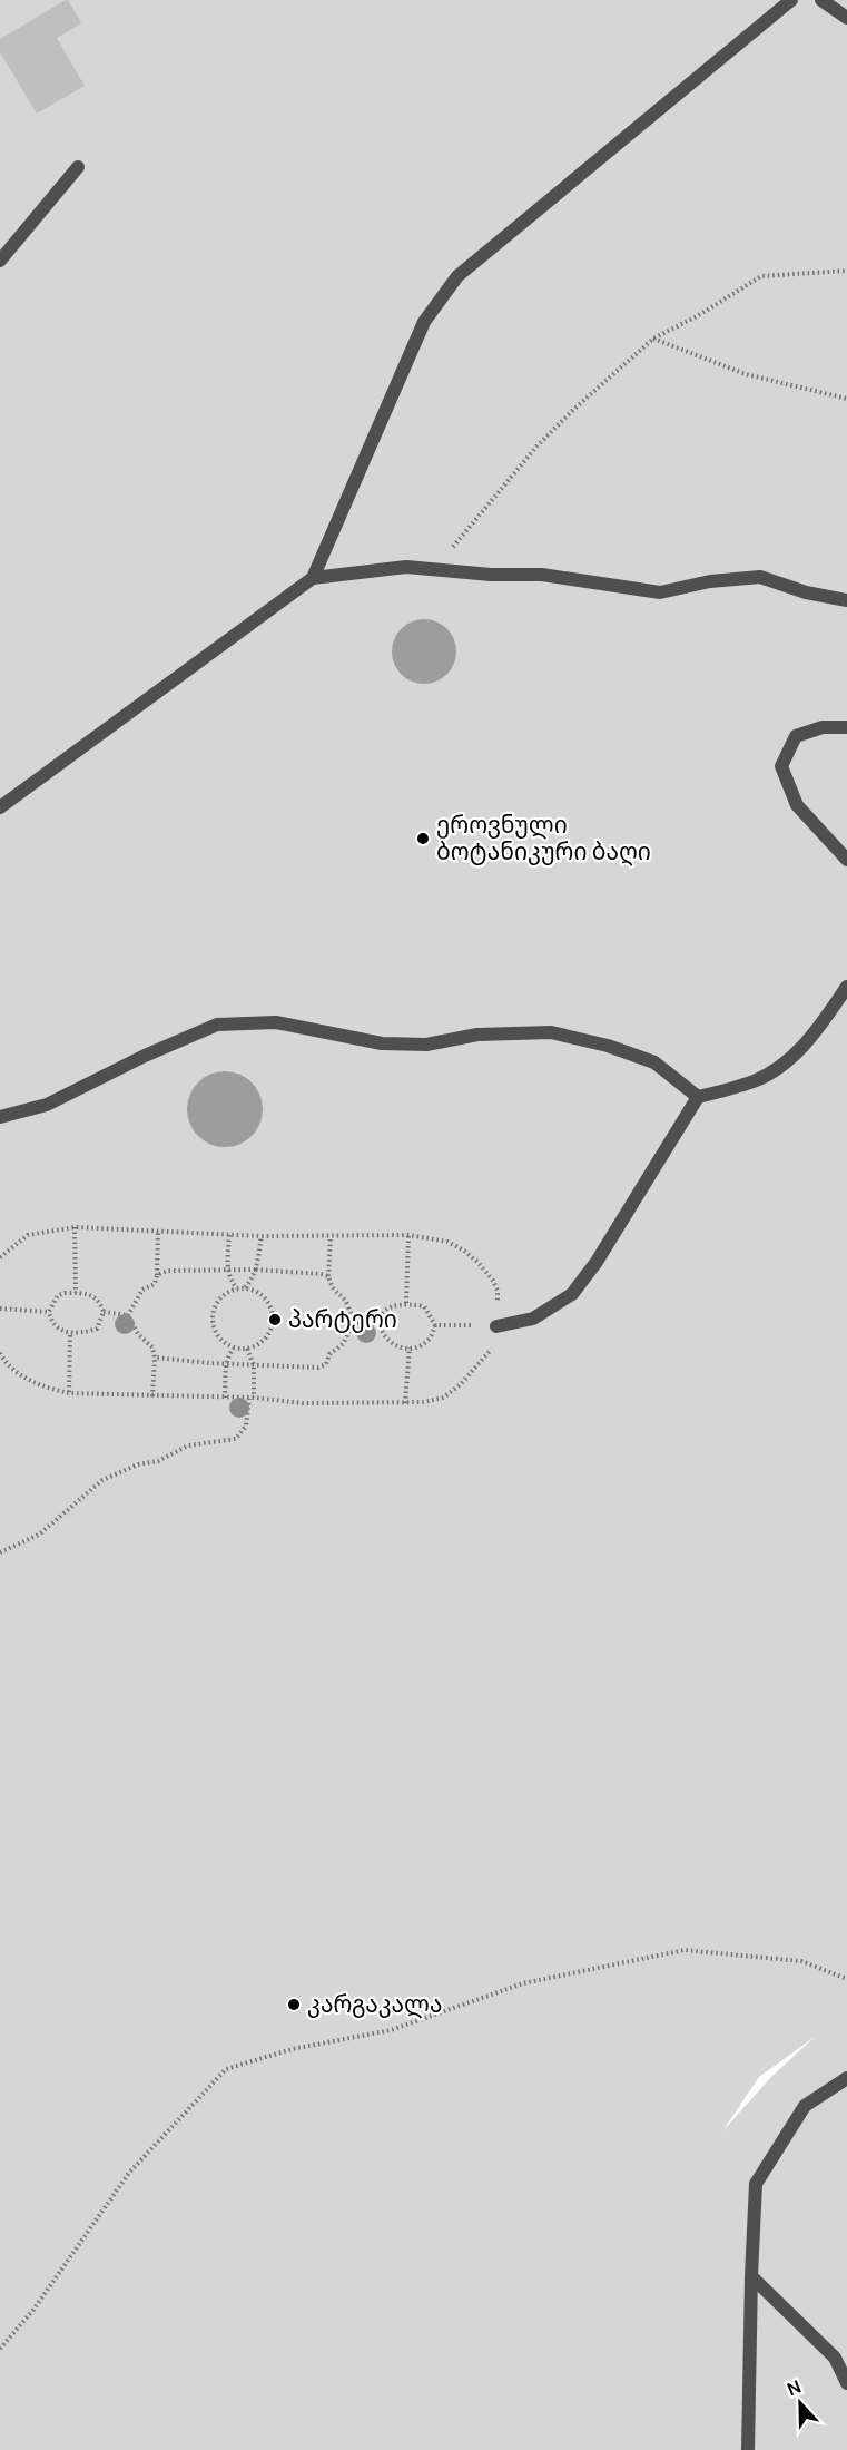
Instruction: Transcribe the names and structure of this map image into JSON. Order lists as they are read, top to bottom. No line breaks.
{"places":["ეროვნული ბოტანიკური ბაღი","პარტერი","კარგაკალა"],"north":"top"}
